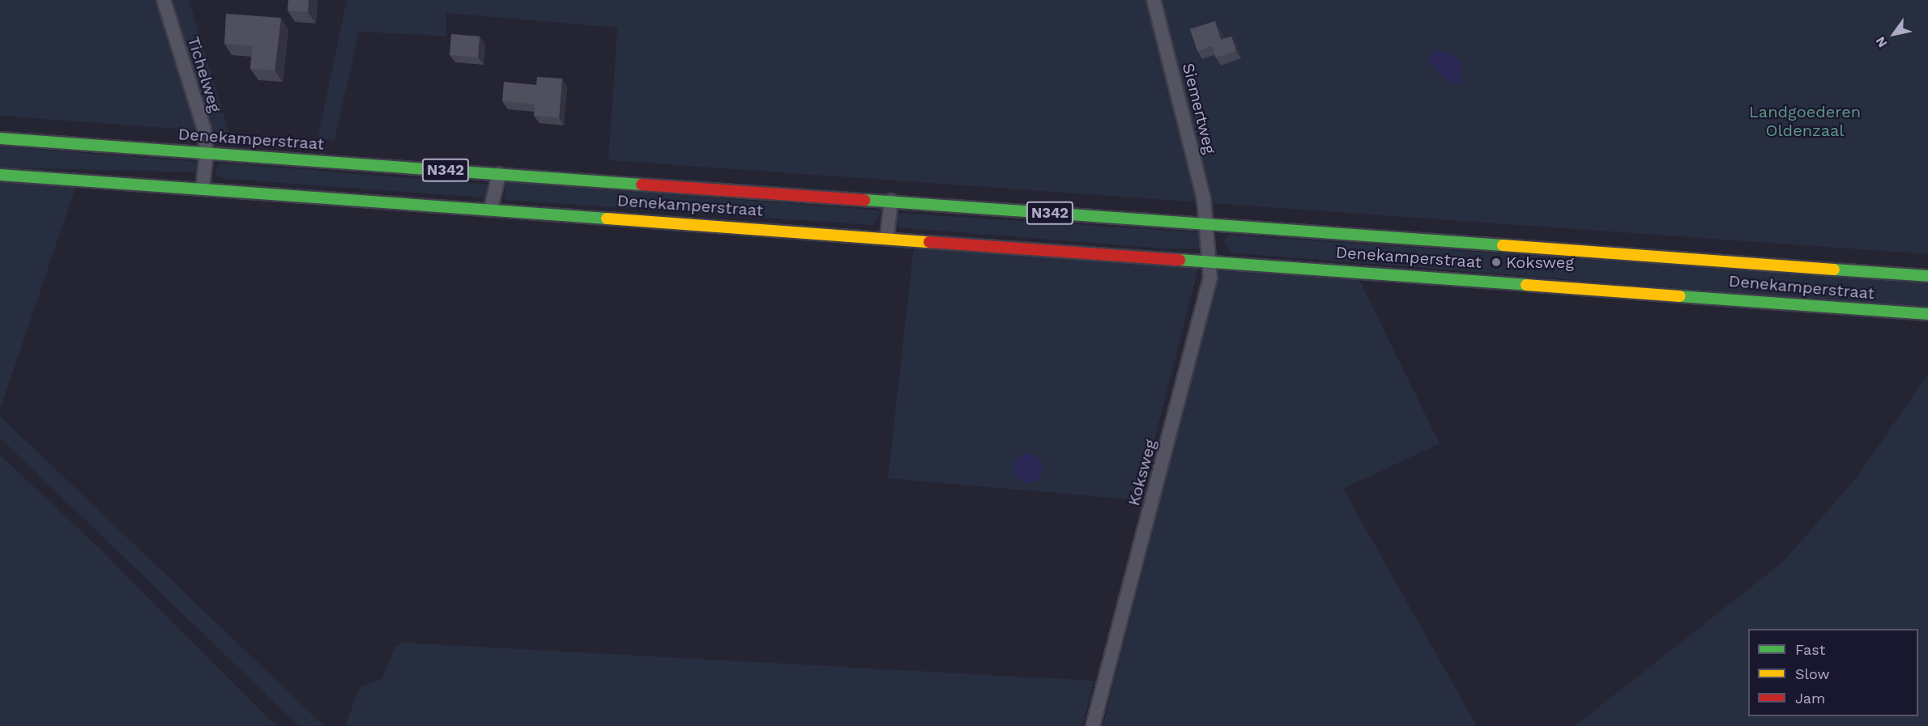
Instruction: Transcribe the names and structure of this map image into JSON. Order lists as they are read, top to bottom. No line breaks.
{"streets":{"main road":["Denekamperstraat","N342"],"street":["Tichelweg","Siemertweg","Koksweg"]},"crossings":[["Tichelweg","Denekamperstraat"],["Siemertweg","Denekamperstraat"],["Siemertweg","Koksweg"],["Denekamperstraat","Koksweg"]],"parks":["Landgoederen Oldenzaal"],"places":["Koksweg"],"legend":["Fast","Slow","Jam"],"north":"bottom left"}
